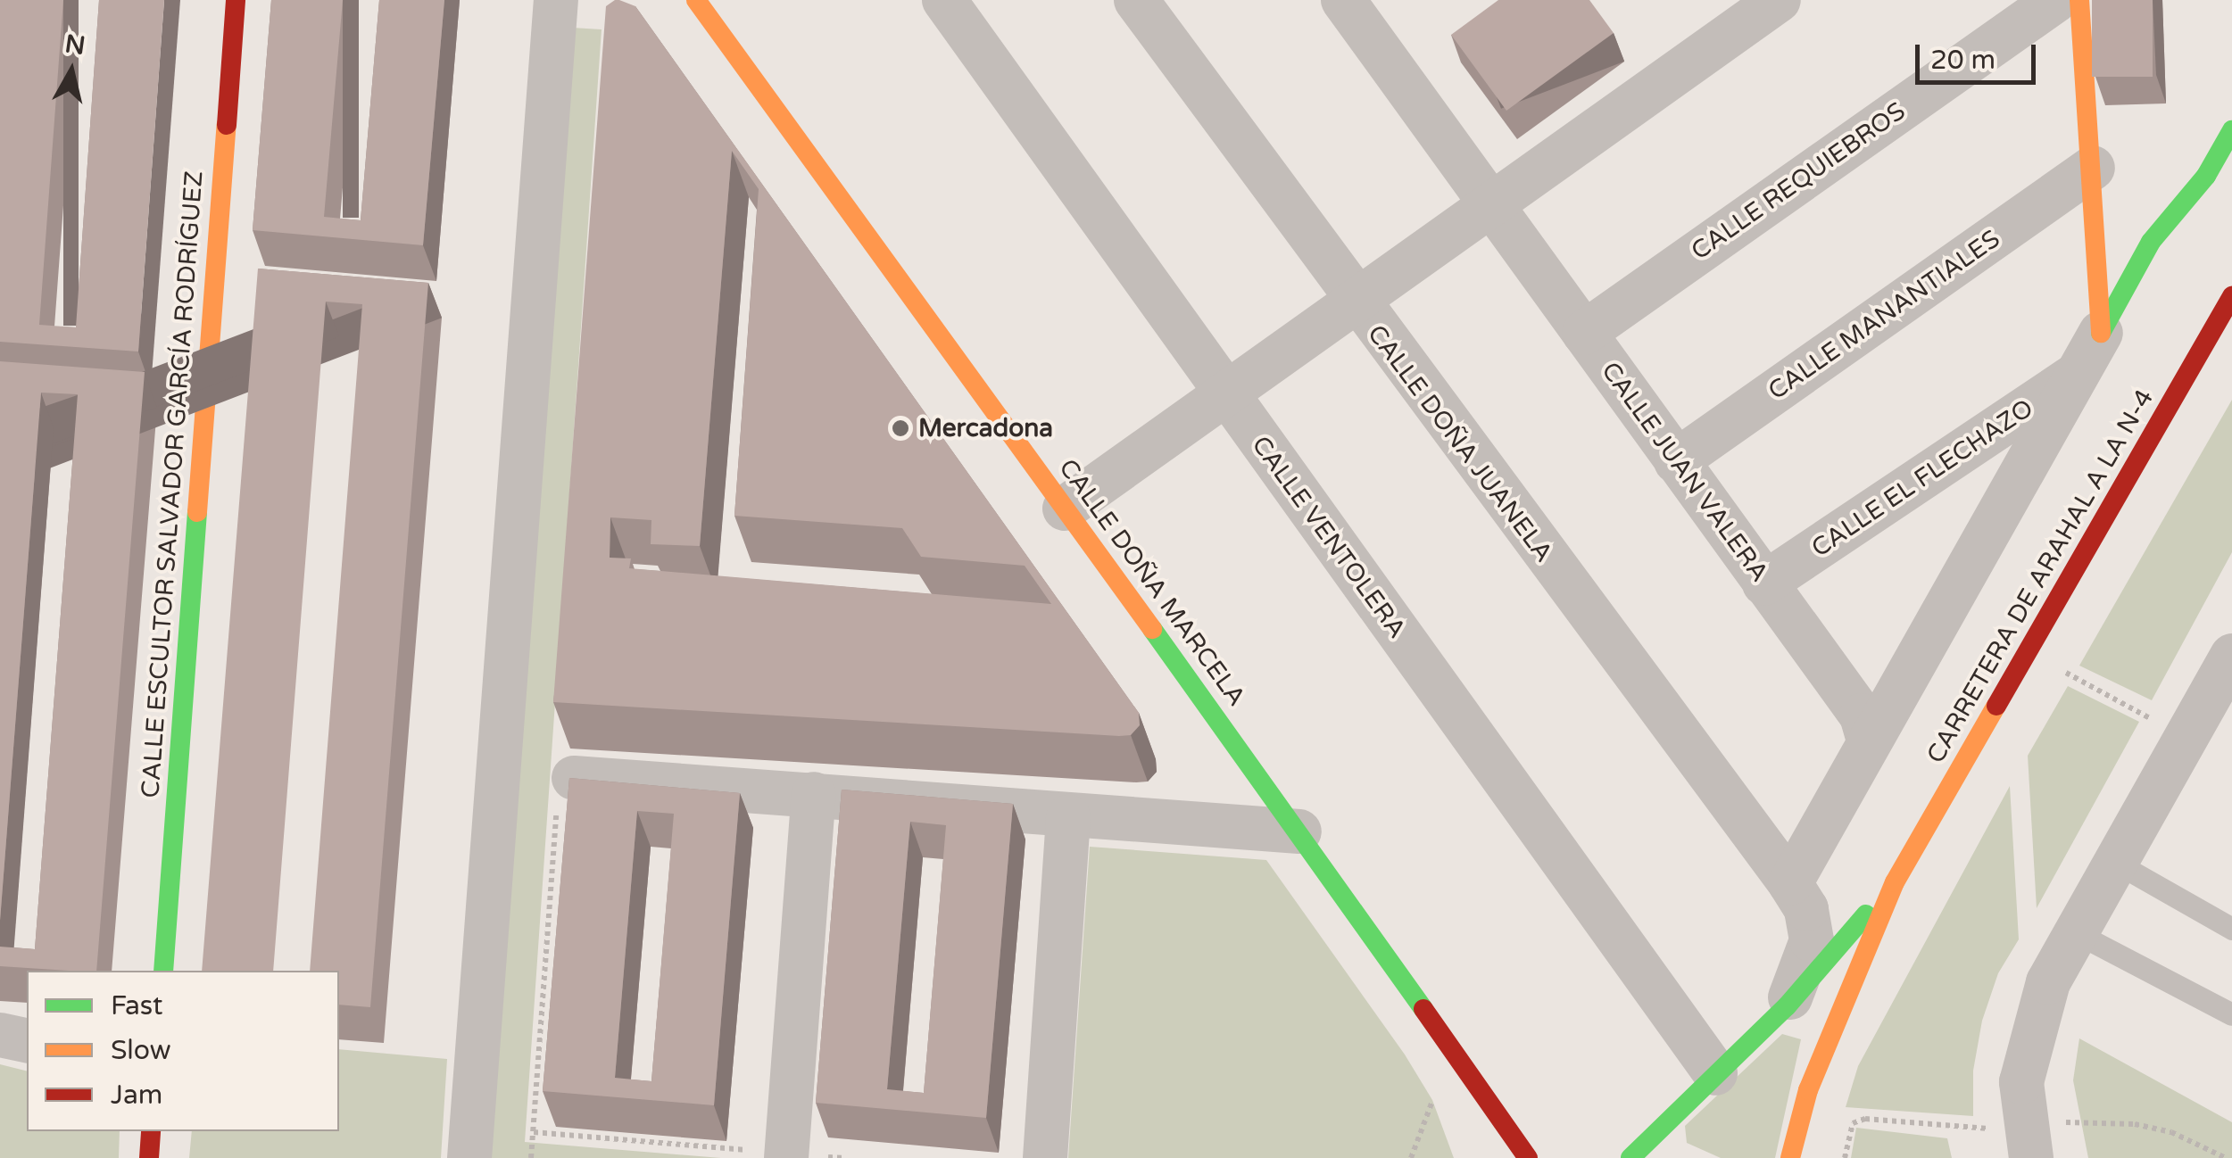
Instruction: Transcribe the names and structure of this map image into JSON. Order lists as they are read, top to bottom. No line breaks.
{"streets":{"street":["CALLE REQUIEBROS","CALLE MANANTIALES","CALLE DOÑA JUANELA","CALLE JUAN VALERA","CALLE EL FLECHAZO","CALLE ESCULTOR SALVADOR GARCÍA RODRÍGUEZ","CALLE VENTOLERA","CARRETERA DE ARAHAL A LA N-4","CALLE DOÑA MARCELA"]},"crossings":[["CALLE REQUIEBROS","CALLE JUAN VALERA"],["CALLE MANANTIALES","CALLE JUAN VALERA"],["CALLE DOÑA JUANELA","CARRETERA DE ARAHAL A LA N-4"],["CALLE JUAN VALERA","CALLE EL FLECHAZO"],["CALLE VENTOLERA","CARRETERA DE ARAHAL A LA N-4"]],"places":["Mercadona"],"legend":["Fast","Slow","Jam"],"scale_bar":"20 m","north":"top"}
